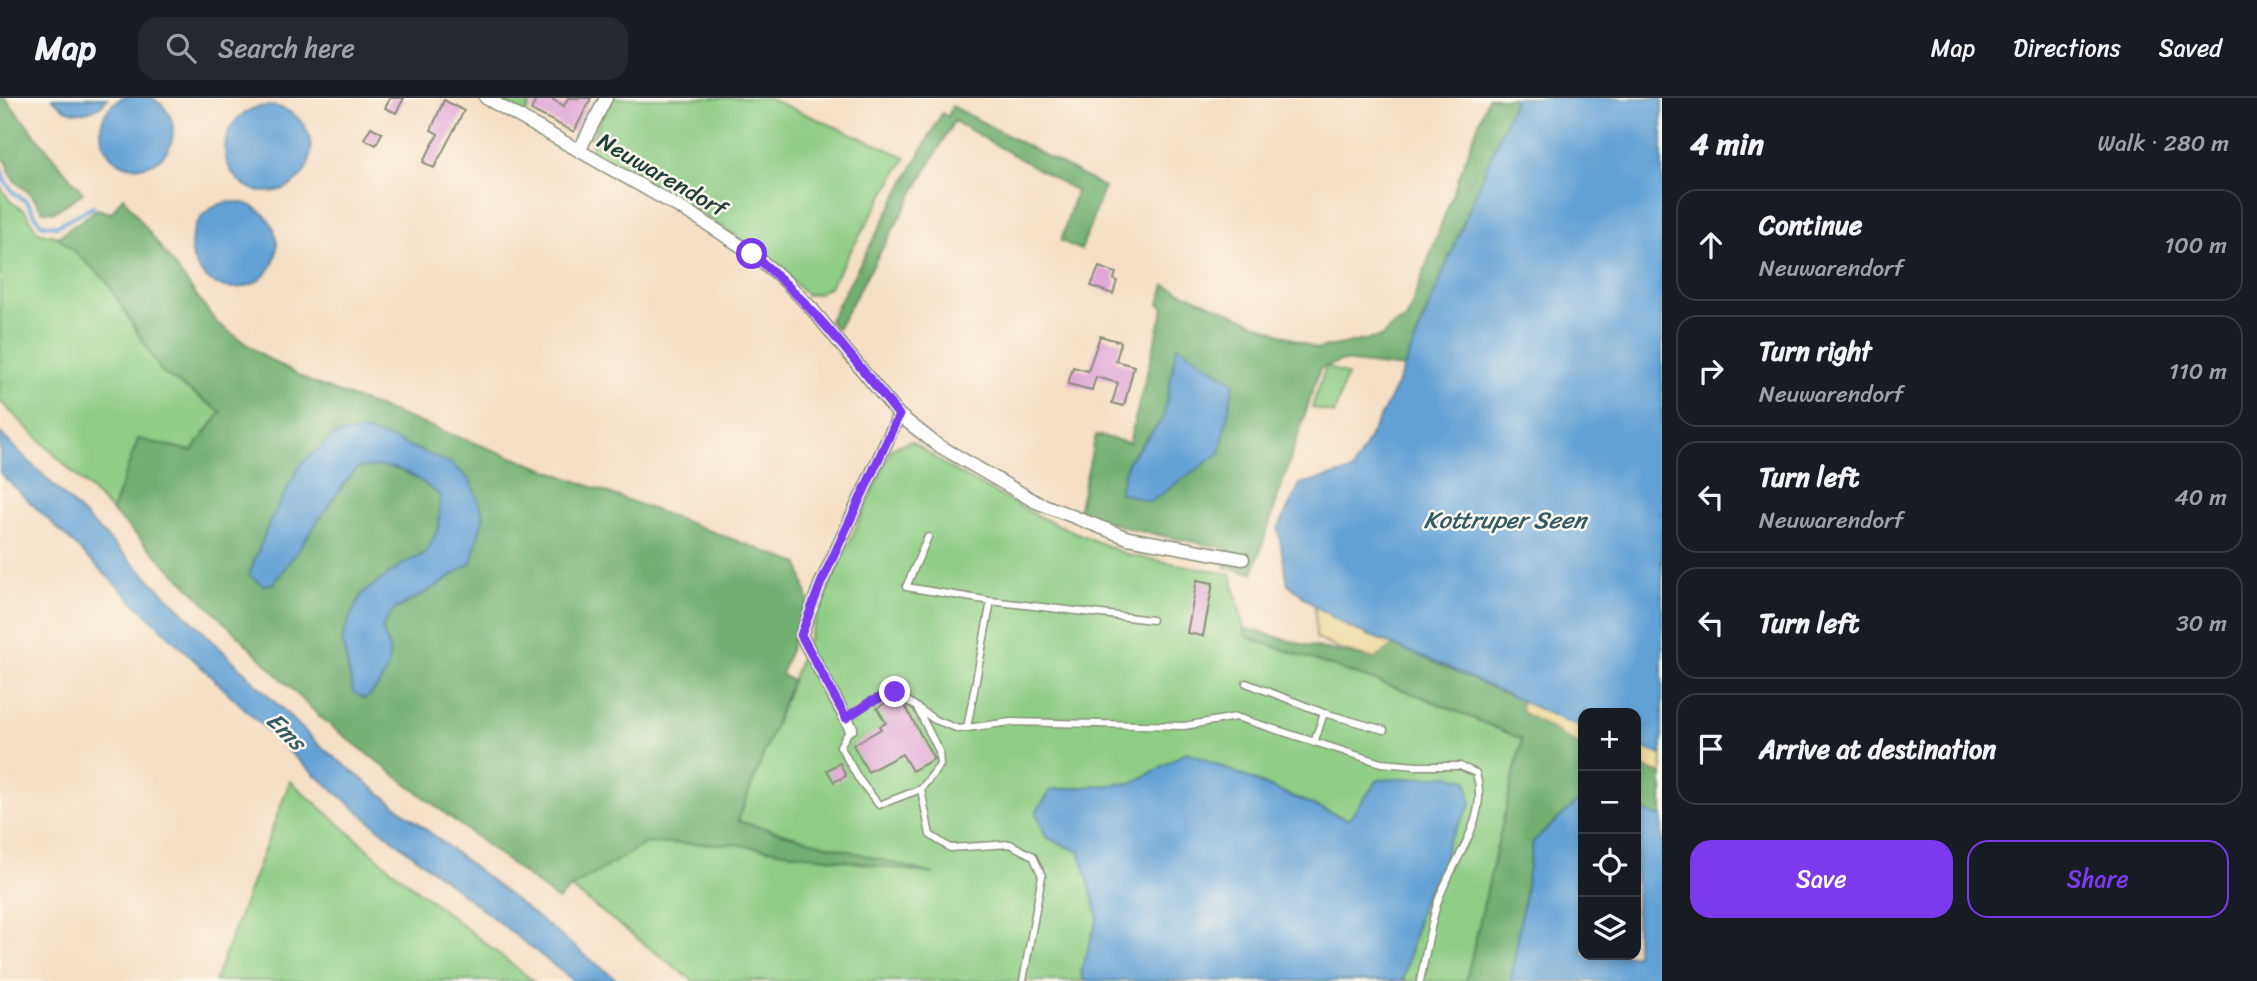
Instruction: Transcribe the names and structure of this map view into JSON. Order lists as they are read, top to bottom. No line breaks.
{"streets":{"street":["Neuwarendorf"]},"water":["Kottruper Seen","Ems"],"page":{"header":"Map","search":"Search here","nav":["Map","Directions","Saved"],"heading":["4 min","Walk · 280 m"],"list":[["Continue","Neuwarendorf","100 m"],["Turn right","Neuwarendorf","110 m"],["Turn left","Neuwarendorf","40 m"],["Turn left","30 m"],"Arrive at destination"],"map_buttons":["+","−"],"buttons":["Save","Share"]}}
